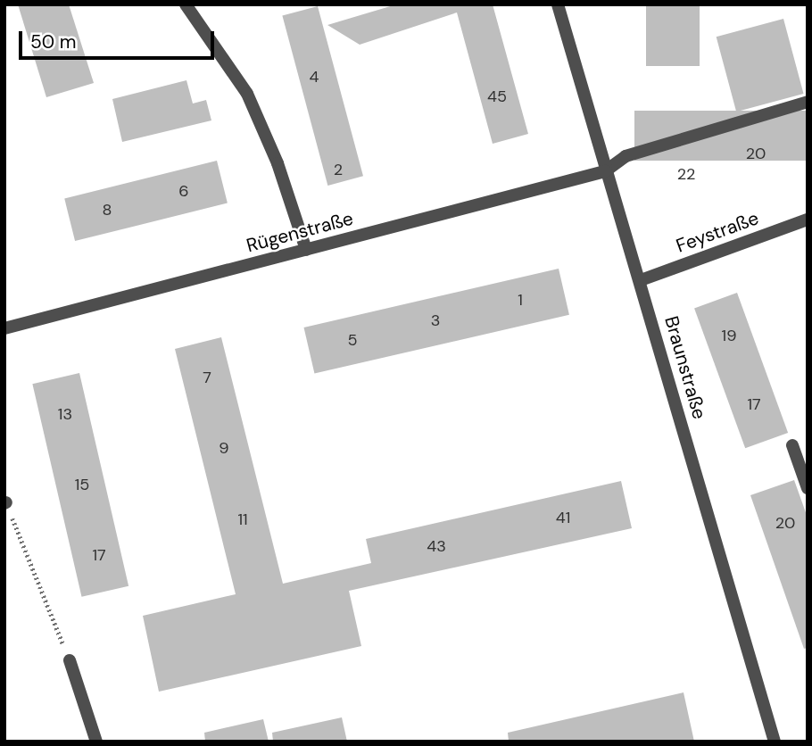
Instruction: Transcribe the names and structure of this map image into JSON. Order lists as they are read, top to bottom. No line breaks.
{"streets":{"street":["Rügenstraße","Feystraße","Braunstraße"]},"crossings":[["Rügenstraße","Braunstraße"],["Feystraße","Braunstraße"]],"house_numbers":["4","45","20","2","22","6","8","1","3","19","5","7","17","13","9","15","41","11","20","43","17"],"scale_bar":"50 m"}
